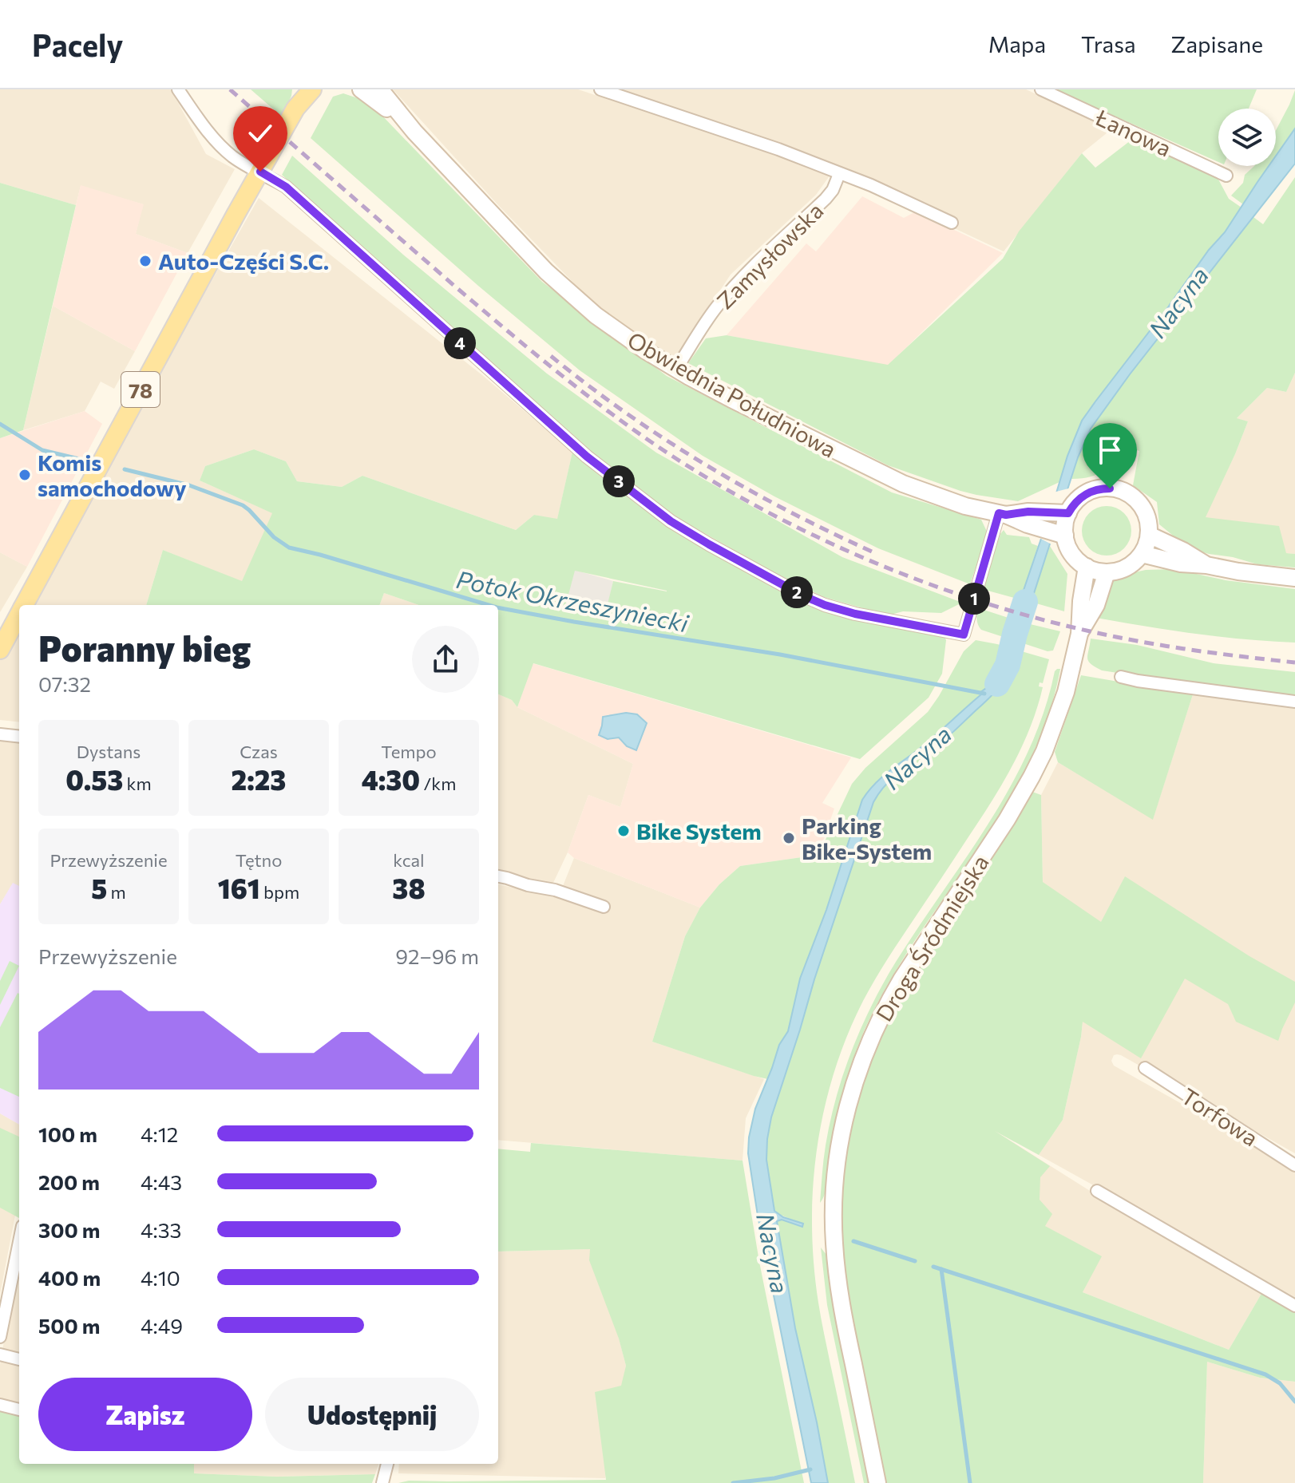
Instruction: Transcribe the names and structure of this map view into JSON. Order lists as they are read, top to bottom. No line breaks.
{"streets":{"main road":["78","Obwiednia Południowa","Droga Śródmiejska"],"street":["Łanowa","Zamysłowska","Torfowa"]},"crossings":[["Zamysłowska","Obwiednia Południowa"],["Obwiednia Południowa","Droga Śródmiejska"]],"water":["Nacyna","Potok Okrzeszyniecki"],"places":["Auto-Części S.C.","Komis samochodowy","Bike System","Parking Bike-System"],"page":{"header":"Pacely","nav":["Mapa","Trasa","Zapisane"],"pins":["4","3","2","1"],"heading":["Poranny bieg","07:32"],"stats":[["Dystans","0.53 km"],["Czas","2:23"],["Tempo","4:30 /km"],["Przewyższenie","5 m"],["Tętno","161 bpm"],["kcal","38"]],"chart":["Przewyższenie","92–96 m"],"list":[{"name":"100 m","note":"4:12"},{"name":"200 m","note":"4:43"},{"name":"300 m","note":"4:33"},{"name":"400 m","note":"4:10"},{"name":"500 m","note":"4:49"}],"buttons":["Zapisz","Udostępnij"]}}
